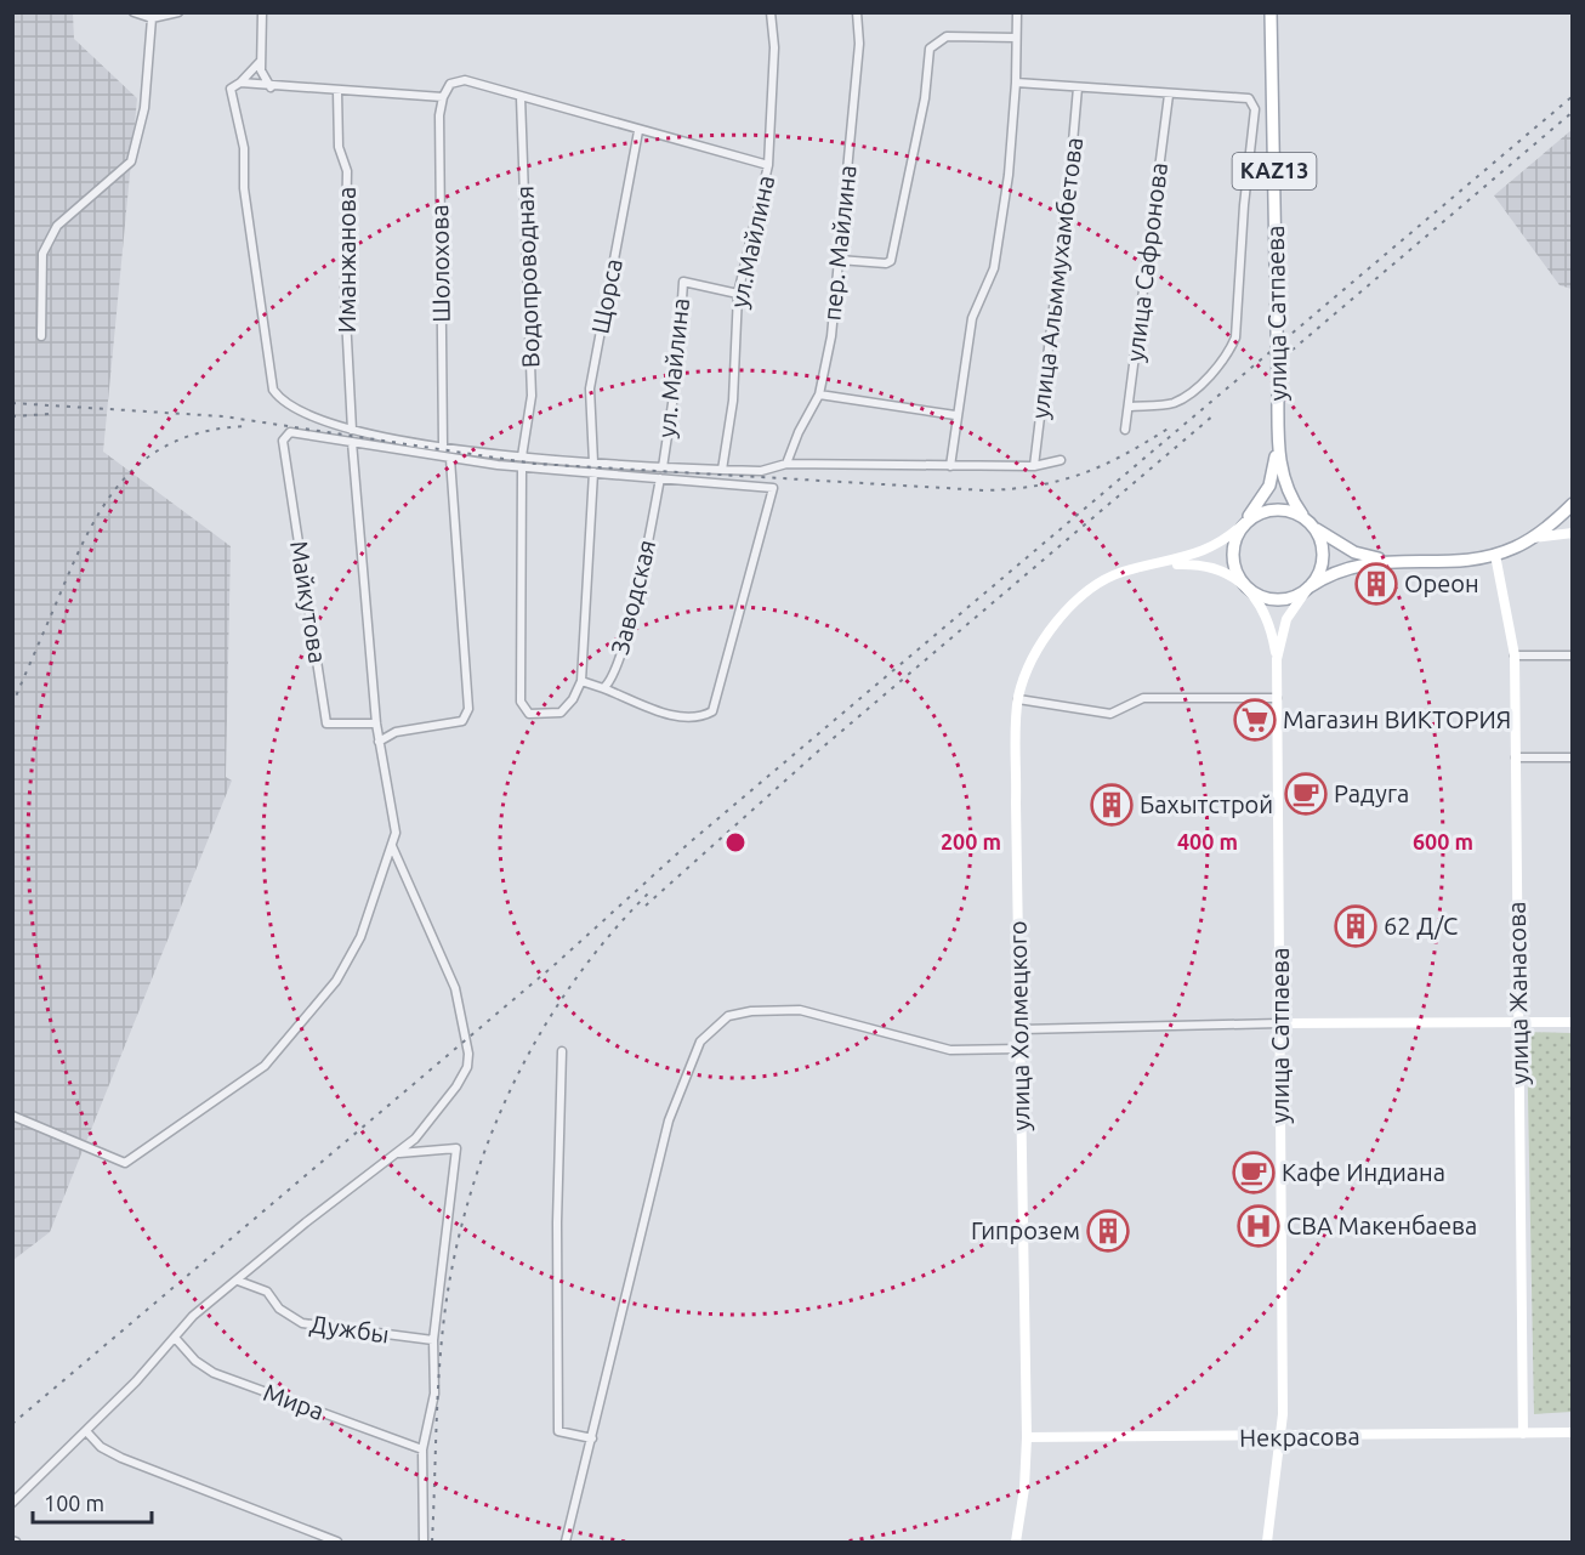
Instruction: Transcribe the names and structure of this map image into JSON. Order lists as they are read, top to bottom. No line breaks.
{"streets":{"main road":["KAZ13","улица Сатпаева"],"street":["ул.Майлина","пер. Майлина","Иманжанова","улица Сафронова","Шолохова","Водопроводная","улица Альммухамбетова","Щорса","ул. Майлина","Заводская","Майкутова","улица Жанасова","улица Холмецкого","Дужбы","Мира","Некрасова"]},"crossings":[["KAZ13","улица Сатпаева"],["KAZ13","улица Жанасова"],["ул.Майлина","ул. Майлина"],["Шолохова","Водопроводная"],["улица Сатпаева","Некрасова"],["улица Жанасова","Некрасова"],["улица Холмецкого","Некрасова"]],"places":{"building":["Ореон","Бахытстрой","62 Д/С","Гипрозем"],"supermarket":["Магазин ВИКТОРИЯ"],"cafe":["Радуга","Кафе Индиана"],"hospital":["СВА Макенбаева"]},"scale_bar":"100 m","rings":["200 m","400 m","600 m"]}
